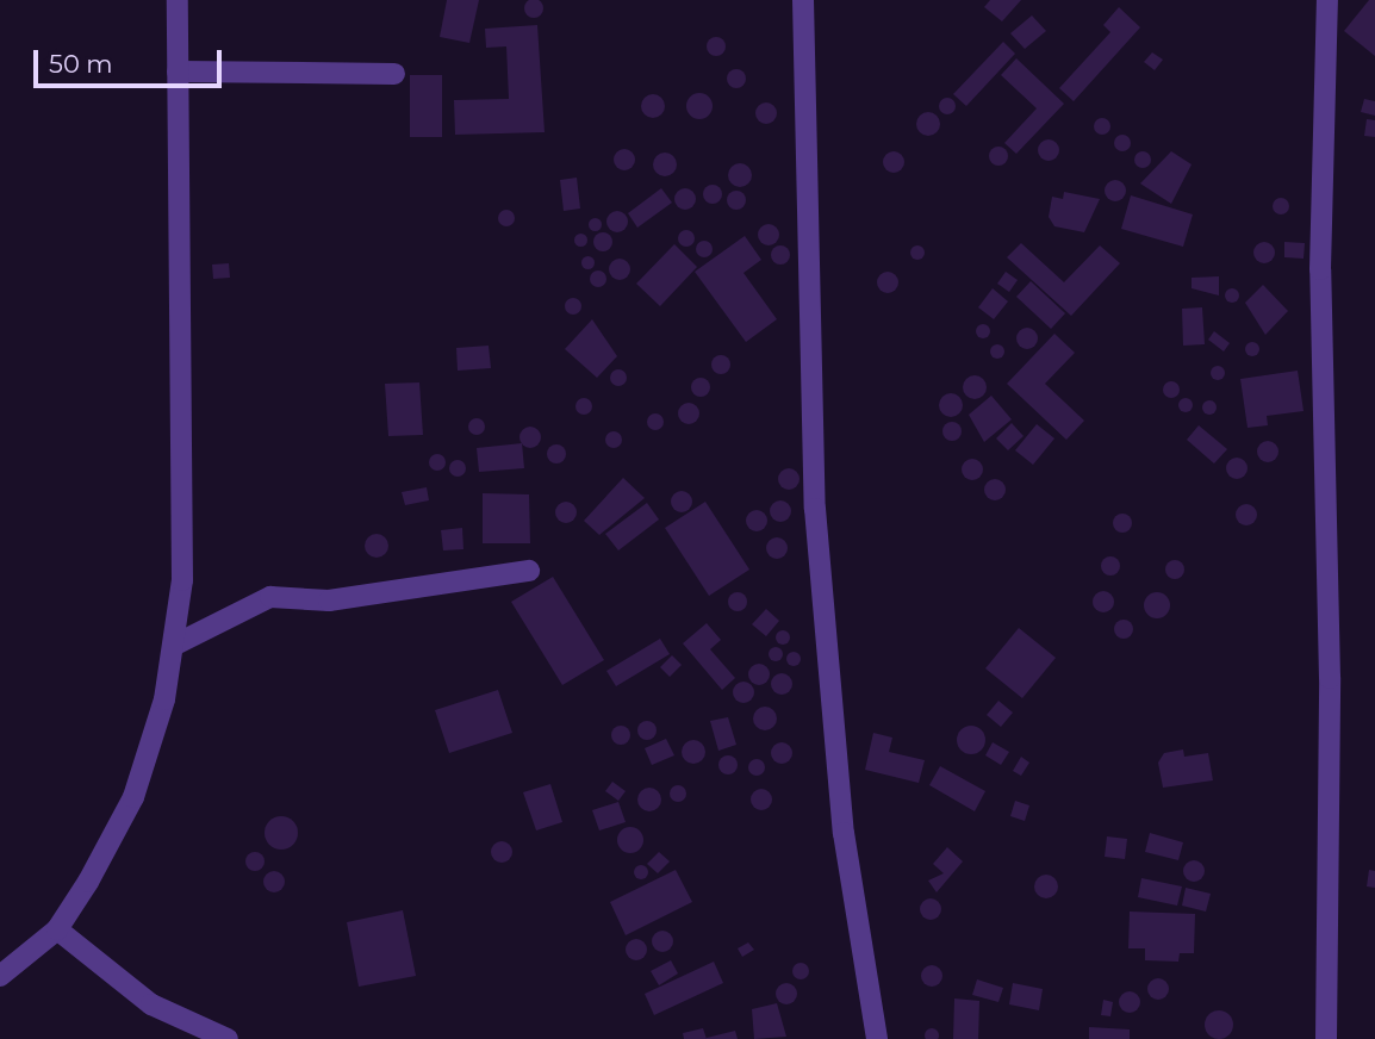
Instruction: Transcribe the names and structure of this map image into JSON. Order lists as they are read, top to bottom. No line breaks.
{"scale_bar":"50 m"}
